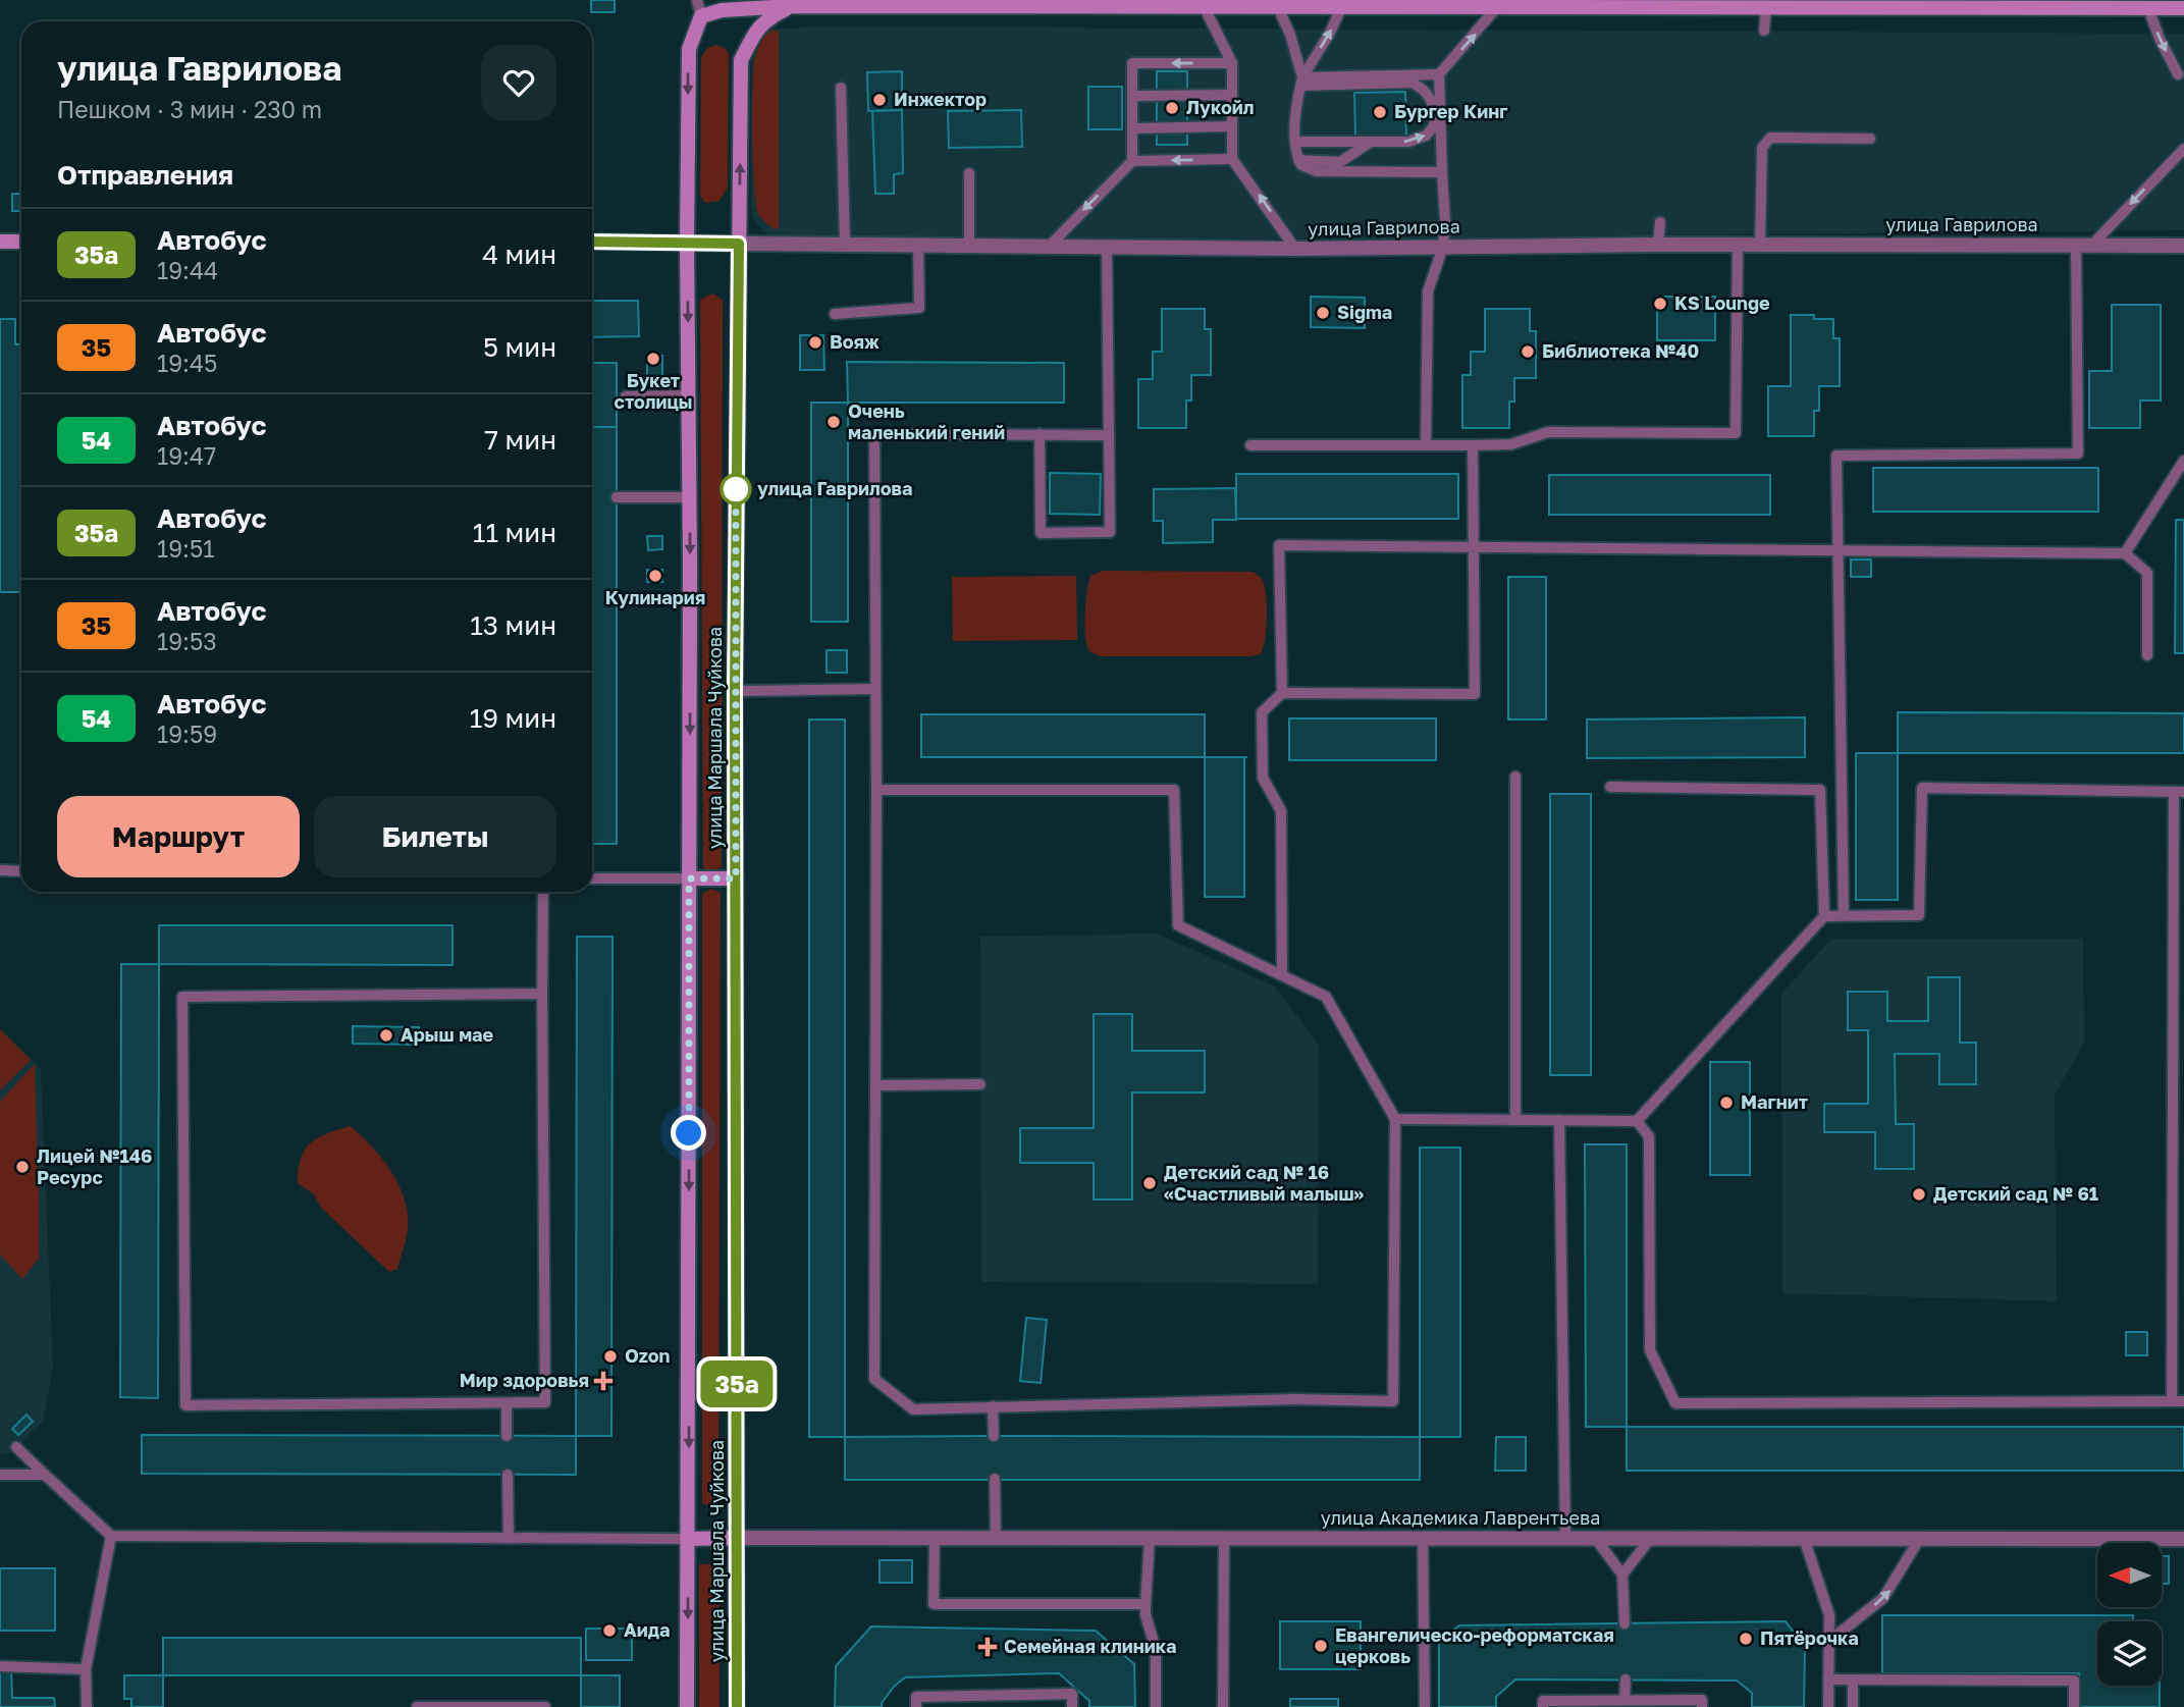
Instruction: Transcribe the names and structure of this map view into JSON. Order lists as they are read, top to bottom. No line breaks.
{"streets":{"main road":["улица Гаврилова","улица Маршала Чуйкова"],"street":["улица Академика Лаврентьева"]},"crossings":[["улица Гаврилова","улица Маршала Чуйкова"],["улица Маршала Чуйкова","улица Академика Лаврентьева"]],"places":{"other":["Инжектор","Лукойл","Бургер Кинг","KS Lounge","Sigma","Вояж","Библиотека №40","Букет столицы","Очень маленький гений","улица Гаврилова","Кулинария","Арыш мае","Магнит","Лицей №146 Ресурс","Детский сад № 16 «Счастливый малыш»","Детский сад № 61","Ozon","Аида","Пятёрочка","Евангелическо-реформатская церковь"],"health":["Мир здоровья","Семейная клиника"]},"lines":["bus line 35a"],"north":"left","page":{"on_map":"35a","heading":[["улица Гаврилова","Пешком · 3 мин · 230 m"],"Отправления"],"list":[{"mark":"35a","name":"Автобус","note":"19:44","value":"4 мин"},{"mark":"35","name":"Автобус","note":"19:45","value":"5 мин"},{"mark":"54","name":"Автобус","note":"19:47","value":"7 мин"},{"mark":"35a","name":"Автобус","note":"19:51","value":"11 мин"},{"mark":"35","name":"Автобус","note":"19:53","value":"13 мин"},{"mark":"54","name":"Автобус","note":"19:59","value":"19 мин"}],"buttons":["Маршрут","Билеты"]}}
